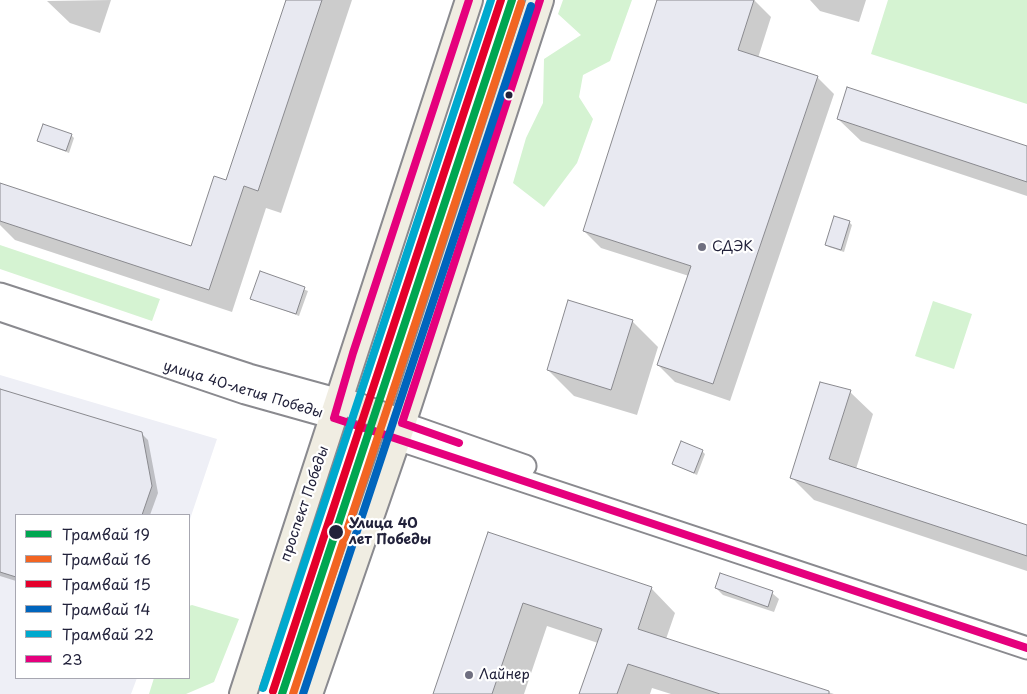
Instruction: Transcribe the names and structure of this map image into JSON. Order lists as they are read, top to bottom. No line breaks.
{"streets":{"main road":["улица 40-летия Победы","проспект Победы"]},"crossings":[["улица 40-летия Победы","проспект Победы"]],"places":["СДЭК","Улица 40 лет Победы","Лайнер"],"lines":["tram line 19","tram line 15","tram line 22","transit line 23","tram line 16","tram line 14"],"legend":["Трамвай 19","Трамвай 16","Трамвай 15","Трамвай 14","Трамвай 22","23"]}
